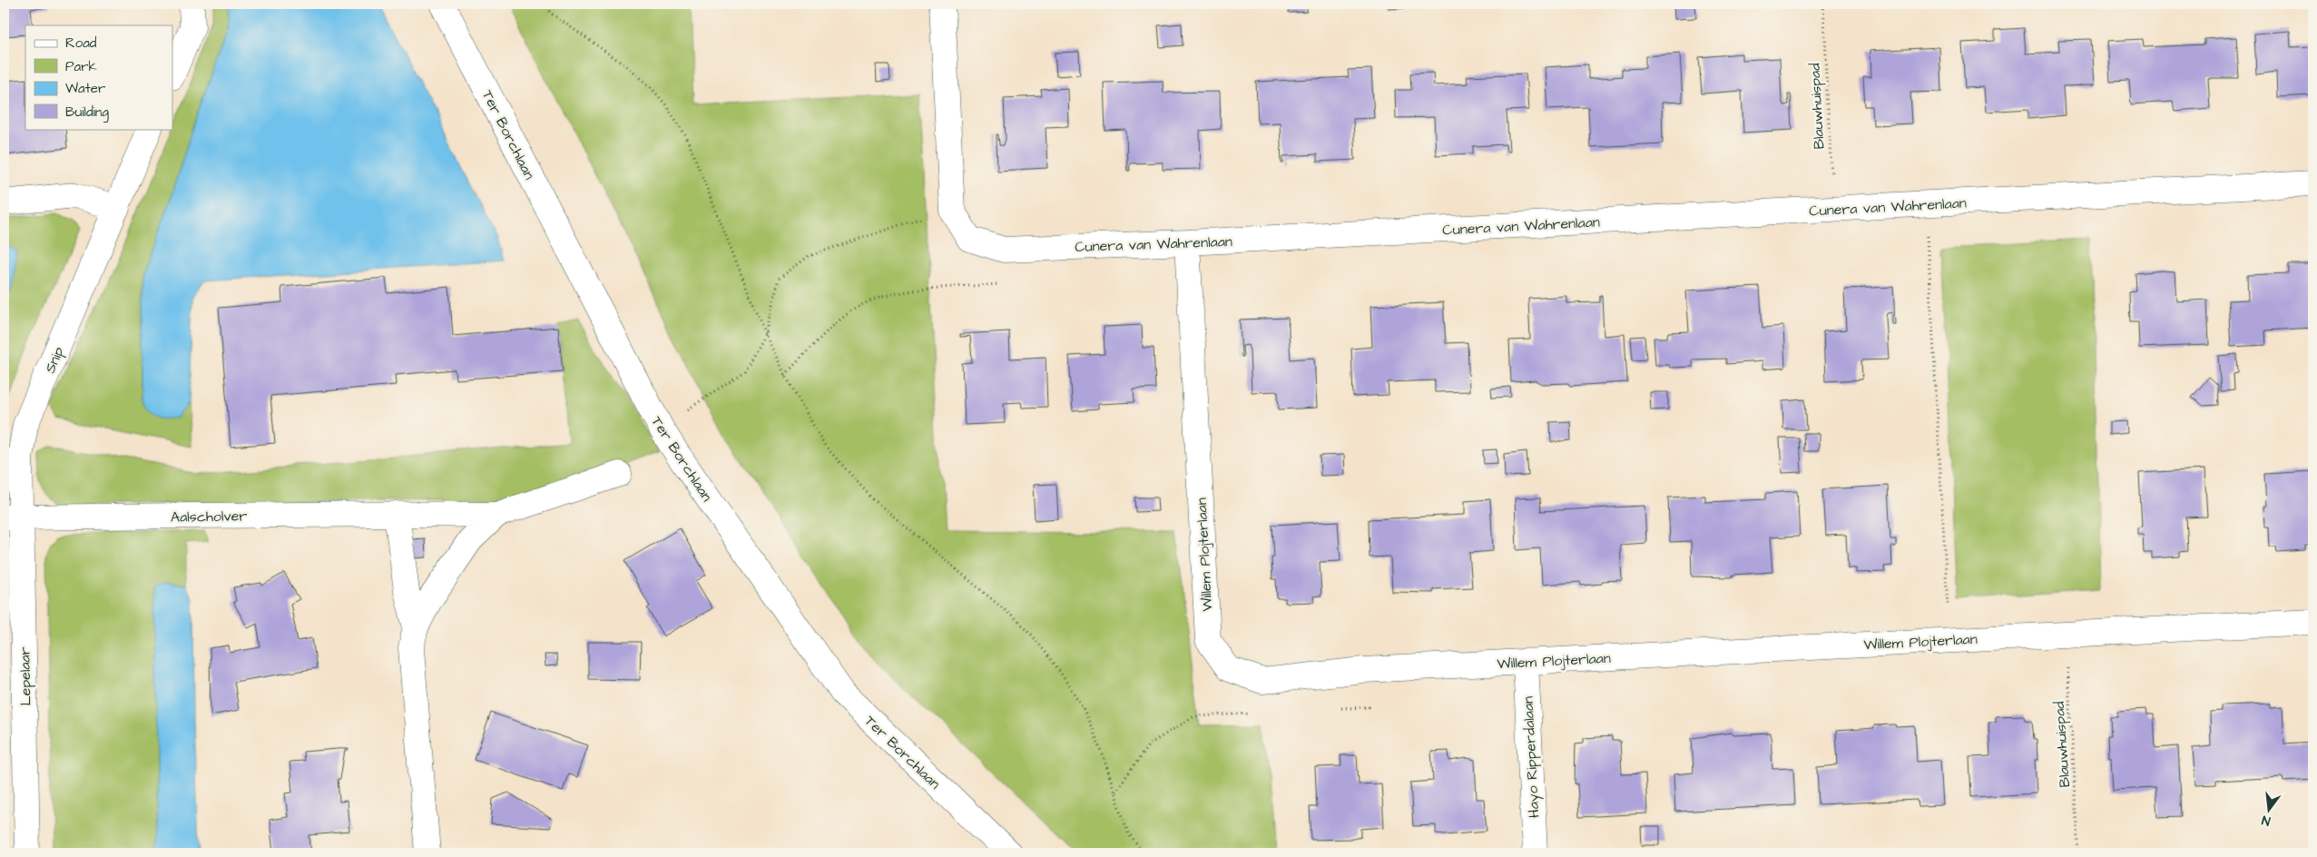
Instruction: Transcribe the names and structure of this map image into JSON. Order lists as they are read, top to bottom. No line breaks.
{"streets":{"street":["Ter Borchlaan","Cunera van Wahrenlaan","Snip","Aalscholver","Willem Plojterlaan","Lepelaar","Hayo Ripperdalaan"],"path":["Blauwhuispad"]},"crossings":[["Blauwhuispad","Cunera van Wahrenlaan"],["Blauwhuispad","Willem Plojterlaan"],["Cunera van Wahrenlaan","Willem Plojterlaan"],["Snip","Aalscholver"],["Snip","Lepelaar"],["Aalscholver","Lepelaar"],["Willem Plojterlaan","Hayo Ripperdalaan"]],"legend":["Road","Park","Water","Building"],"north":"bottom"}
